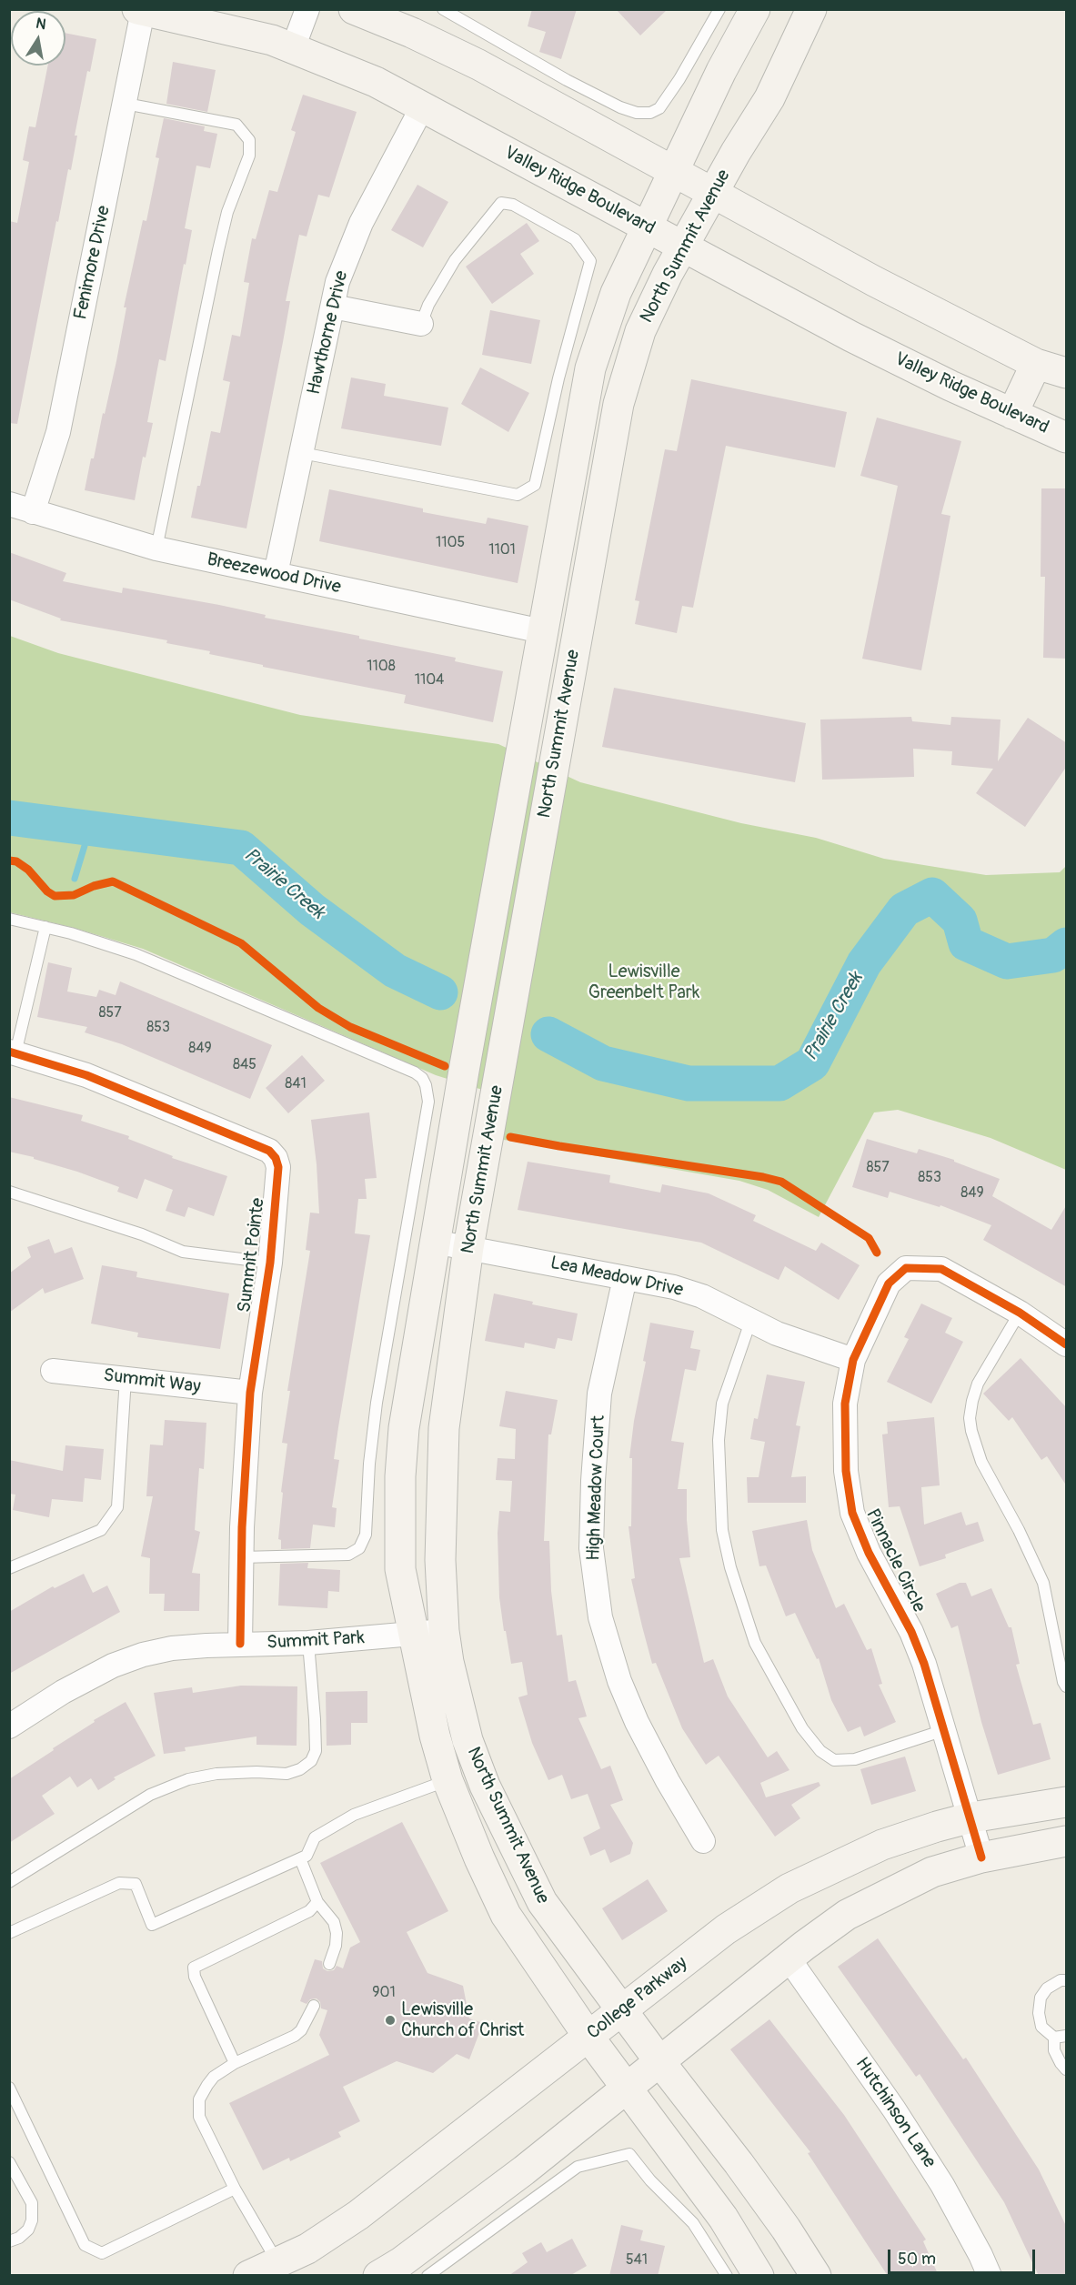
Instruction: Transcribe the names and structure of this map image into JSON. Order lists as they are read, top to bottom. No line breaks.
{"streets":{"main road":["Valley Ridge Boulevard","North Summit Avenue","College Parkway"],"street":["Fenimore Drive","Hawthorne Drive","Breezewood Drive","Summit Pointe","Lea Meadow Drive","Summit Way","High Meadow Court","Pinnacle Circle","Summit Park","Hutchinson Lane"]},"crossings":[["Valley Ridge Boulevard","North Summit Avenue"],["Valley Ridge Boulevard","Fenimore Drive"],["Valley Ridge Boulevard","Hawthorne Drive"],["North Summit Avenue","Breezewood Drive"],["North Summit Avenue","Lea Meadow Drive"],["North Summit Avenue","Summit Park"],["North Summit Avenue","College Parkway"],["Fenimore Drive","Breezewood Drive"],["Hawthorne Drive","Breezewood Drive"],["Summit Pointe","Summit Way"],["Summit Pointe","Summit Park"],["Lea Meadow Drive","High Meadow Court"],["Lea Meadow Drive","Pinnacle Circle"],["Pinnacle Circle","College Parkway"]],"water":["Prairie Creek"],"parks":["Lewisville Greenbelt Park"],"places":["Lewisville Church of Christ"],"house_numbers":["1105","1101","1108","1104","857","853","849","845","841","857","853","849","901","541"],"scale_bar":"50 m","north":"top"}
